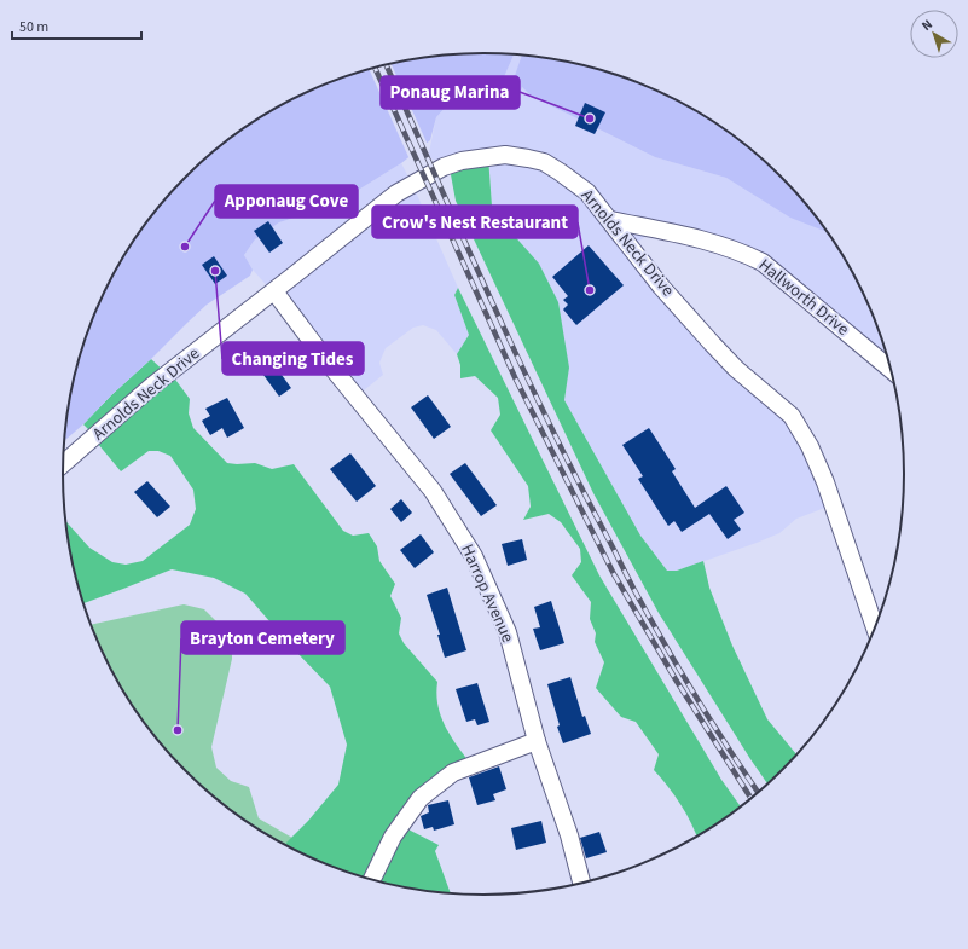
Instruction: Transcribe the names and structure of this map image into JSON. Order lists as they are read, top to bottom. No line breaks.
{"streets":{"street":["Arnolds Neck Drive","Hallworth Drive","Harrop Avenue"]},"crossings":[["Arnolds Neck Drive","Hallworth Drive"],["Arnolds Neck Drive","Harrop Avenue"]],"places":["Ponaug Marina","Apponaug Cove","Changing Tides","Crow's Nest Restaurant","Brayton Cemetery"],"scale_bar":"50 m","north":"top left"}
